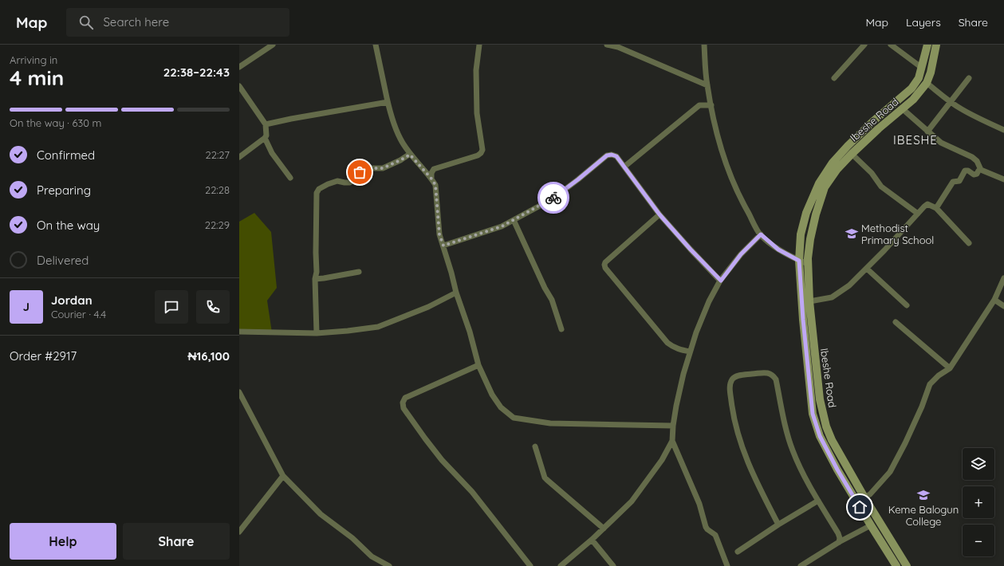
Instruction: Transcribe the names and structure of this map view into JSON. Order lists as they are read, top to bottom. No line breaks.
{"streets":{"main road":["Ibeshe Road"]},"districts":["IBESHE"],"places":{"school or university":["Methodist Primary School","Keme Balogun College"]},"page":{"header":"Map","search":"Search here","nav":["Map","Layers","Share"],"heading":["4 min","Arriving in","22:38–22:43"],"panel":["Jordan","Courier · 4.4","Order #2917","₦16,100"],"bar":"On the way · 630 m","list":[["Confirmed","22:27"],["Preparing","22:28"],["On the way","22:29"],"Delivered"],"round":"J","map_buttons":["+","−"],"buttons":["Help","Share"]}}
